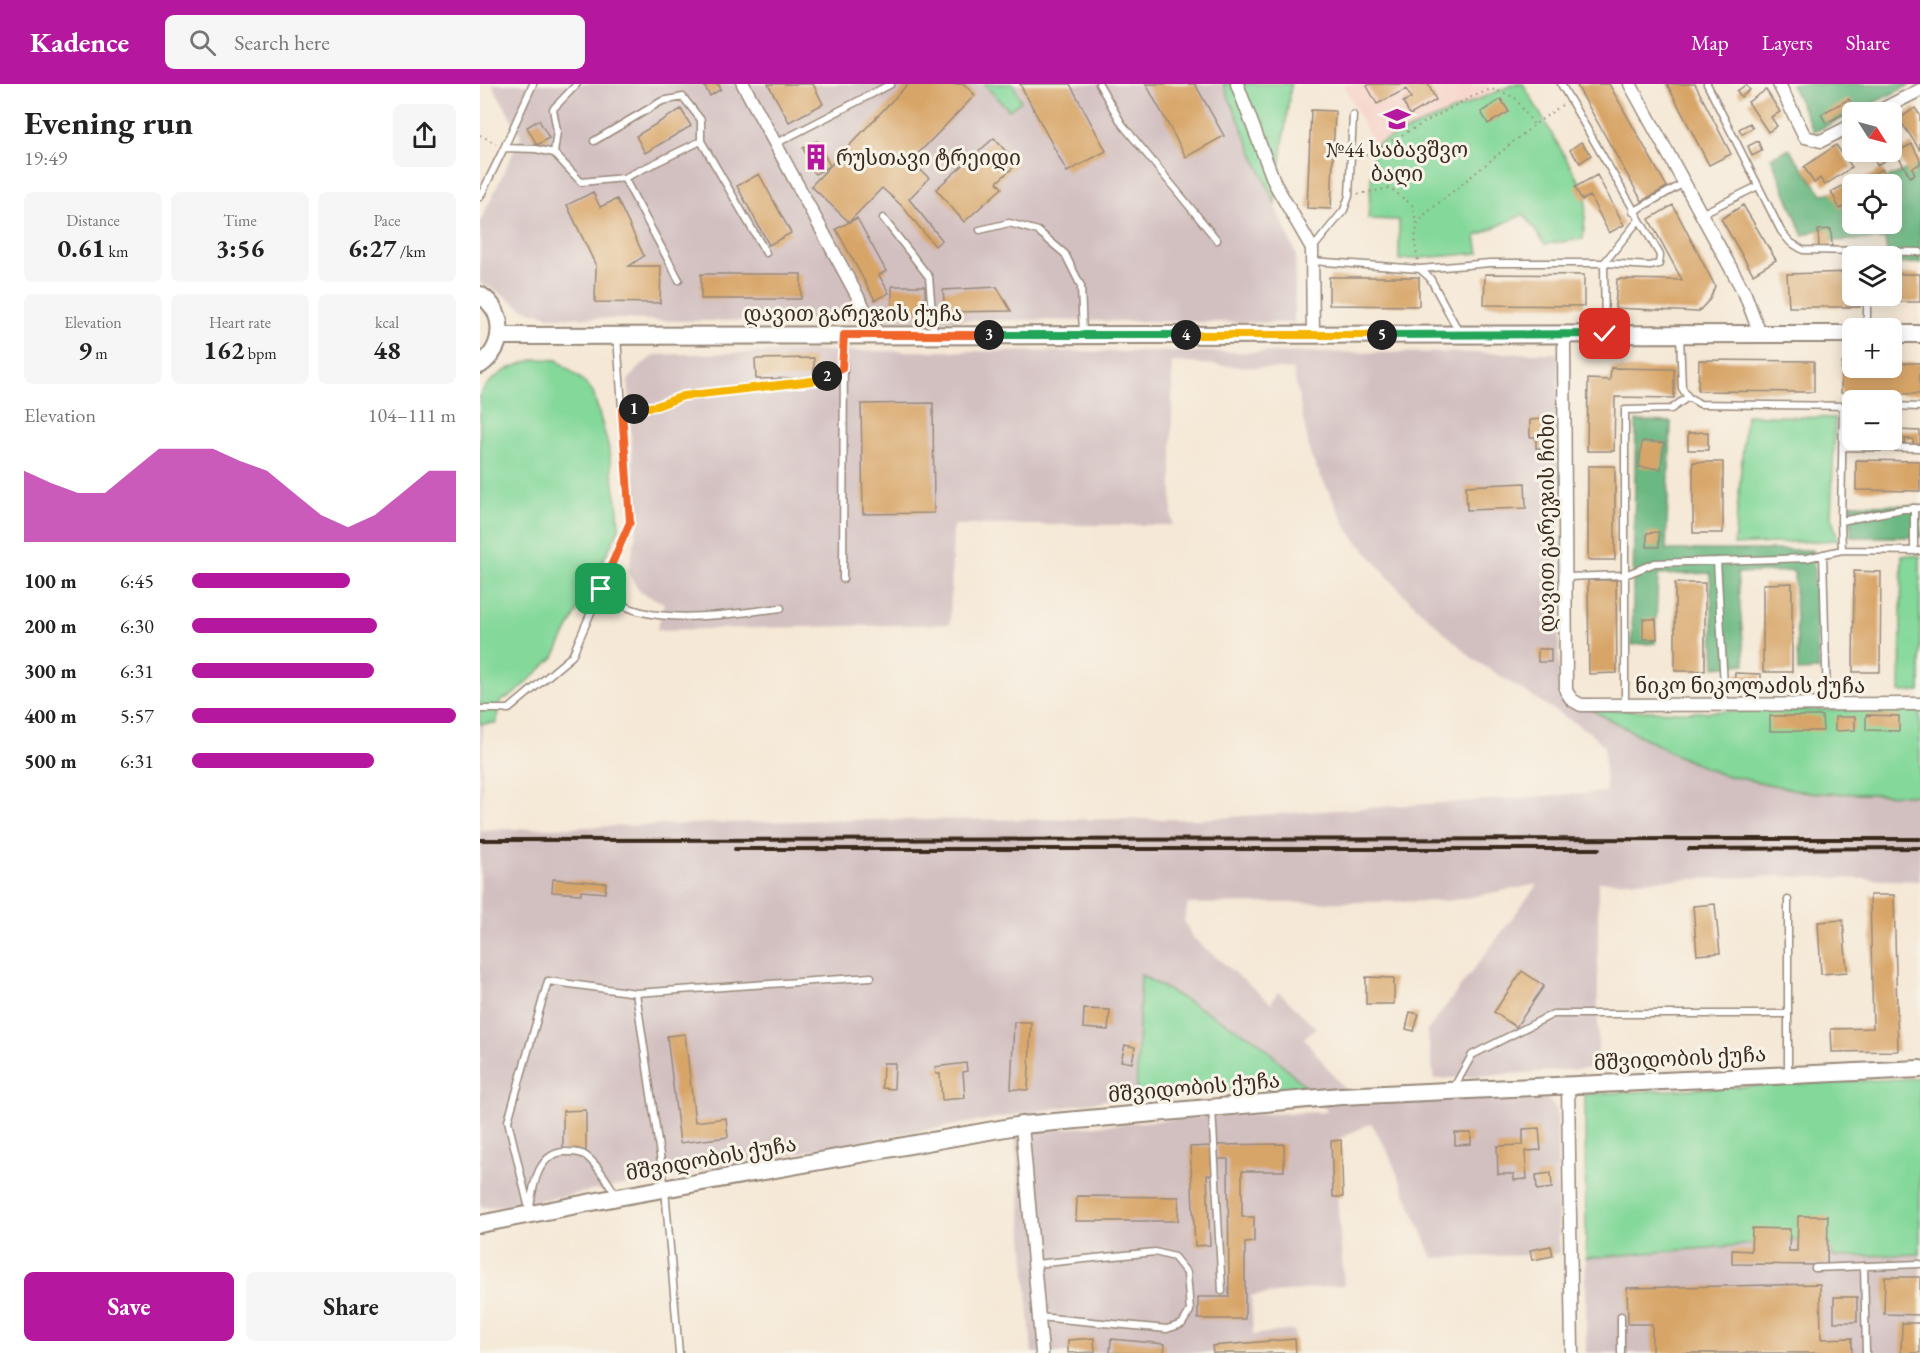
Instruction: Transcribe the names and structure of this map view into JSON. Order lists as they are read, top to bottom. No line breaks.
{"streets":{"main road":["დავით გარეჯის ქუჩა","მშვიდობის ქუჩა"],"street":["დავით გარეჯის ჩიხი","ნიკო ნიკოლაძის ქუჩა"]},"crossings":[["დავით გარეჯის ქუჩა","დავით გარეჯის ჩიხი"],["დავით გარეჯის ჩიხი","ნიკო ნიკოლაძის ქუჩა"]],"places":{"school or university":["№44 საბავშვო ბაღი"],"building":["რუსთავი ტრეიდი"]},"north":"bottom right","page":{"header":"Kadence","search":"Search here","nav":["Map","Layers","Share"],"heading":["Evening run","19:49"],"map_buttons":["+","−"],"stats":[["Distance","0.61 km"],["Time","3:56"],["Pace","6:27 /km"],["Elevation","9 m"],["Heart rate","162 bpm"],["kcal","48"]],"pins":["3","4","5","2","1"],"chart":["Elevation","104–111 m"],"list":[{"name":"100 m","note":"6:45"},{"name":"200 m","note":"6:30"},{"name":"300 m","note":"6:31"},{"name":"400 m","note":"5:57"},{"name":"500 m","note":"6:31"}],"buttons":["Save","Share"]}}
